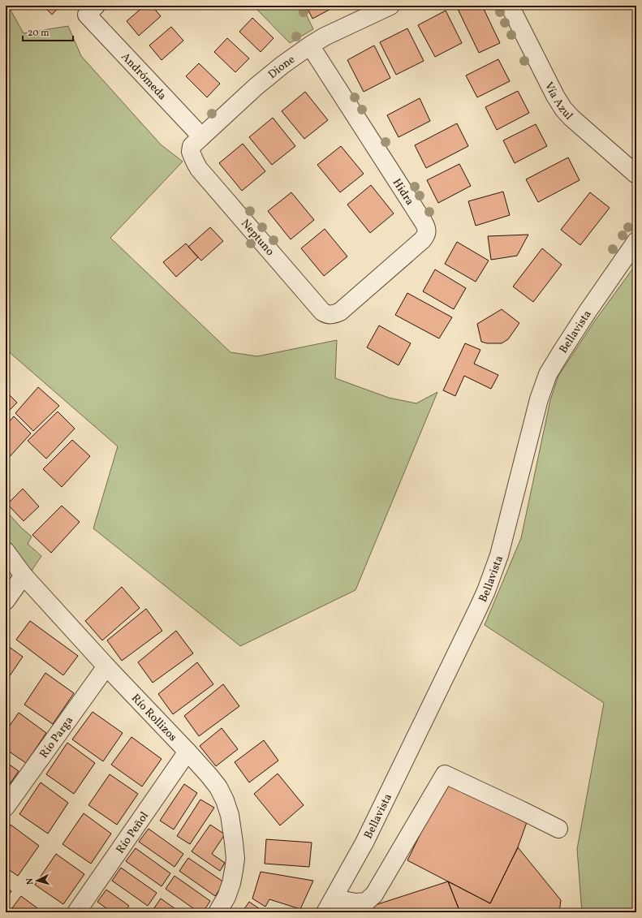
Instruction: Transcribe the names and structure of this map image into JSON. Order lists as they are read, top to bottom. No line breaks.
{"streets":{"street":["Dione","Andrómeda","Vía Azul","Hidra","Neptuno","Bellavista","Río Rollizos","Río Parga","Río Peñol"]},"crossings":[["Dione","Andrómeda"],["Dione","Hidra"],["Dione","Neptuno"],["Hidra","Neptuno"],["Río Rollizos","Río Parga"],["Río Rollizos","Río Peñol"]],"scale_bar":"20 m","north":"left"}
